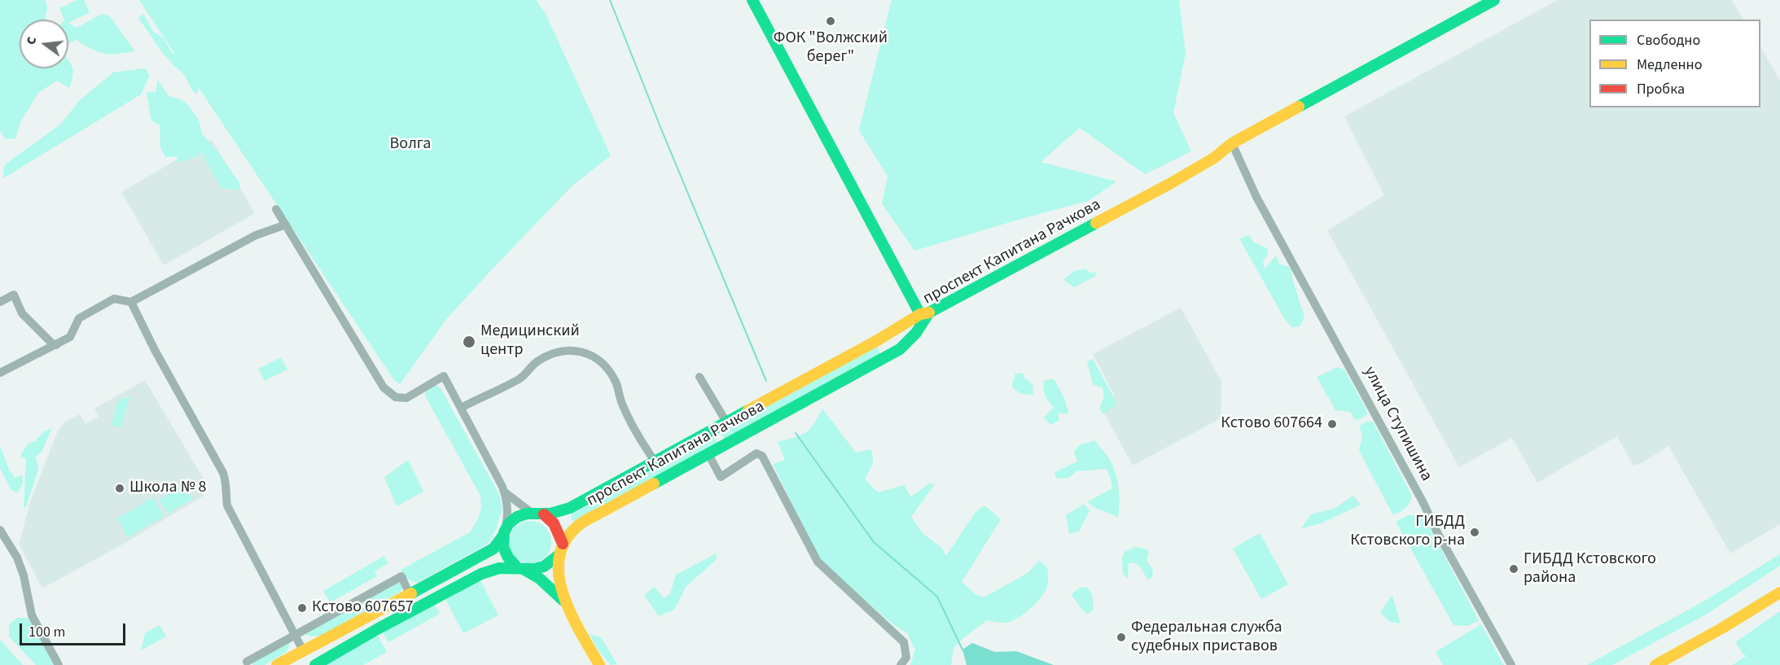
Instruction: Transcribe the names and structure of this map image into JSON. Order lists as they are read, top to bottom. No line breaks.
{"streets":{"street":["проспект Капитана Рачкова","улица Ступишина"]},"crossings":[["проспект Капитана Рачкова","улица Ступишина"]],"parks":["Волга"],"places":["ФОК \"Волжский берег\"","Медицинский центр","Кстово 607664","Школа № 8","ГИБДД Кстовского р-на","ГИБДД Кстовского района","Кстово 607657","Федеральная служба судебных приставов"],"legend":["Свободно","Медленно","Пробка"],"scale_bar":"100 m","north":"left"}
